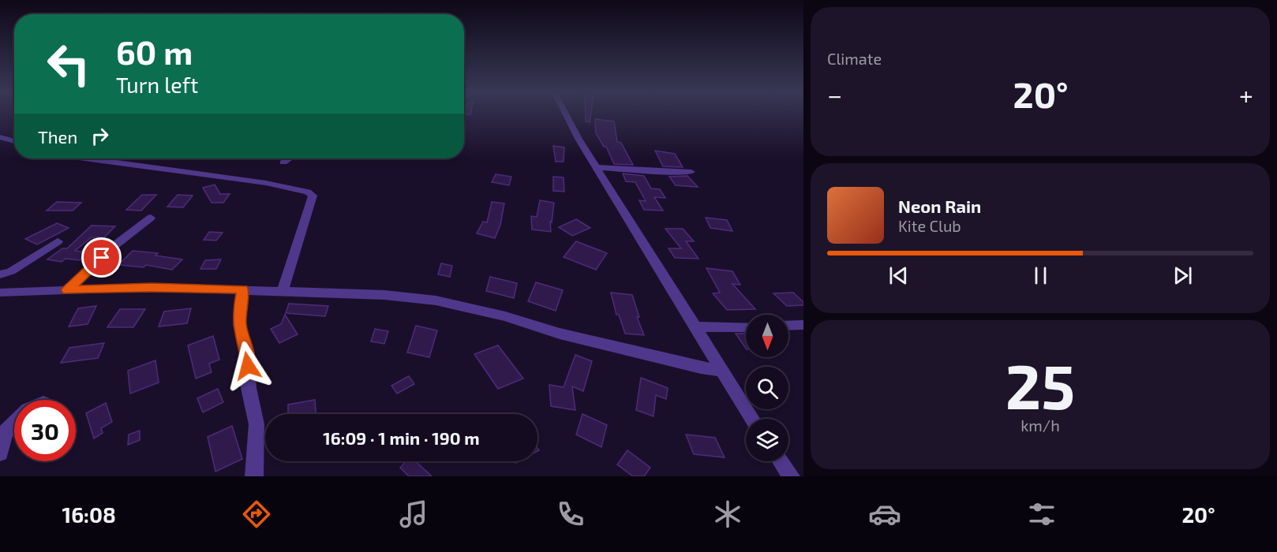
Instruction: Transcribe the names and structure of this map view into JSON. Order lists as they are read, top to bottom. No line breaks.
{"north":"bottom","page":{"tile":["Climate",["25","km/h"]],"turn":["60 m","Turn left"],"heat":["−","20°","+"],"then":"Then","song":["Neon Rain","Kite Club"],"limit":"30","trip":"16:09 · 1 min · 190 m","tabs":["16:08","20°"]}}
